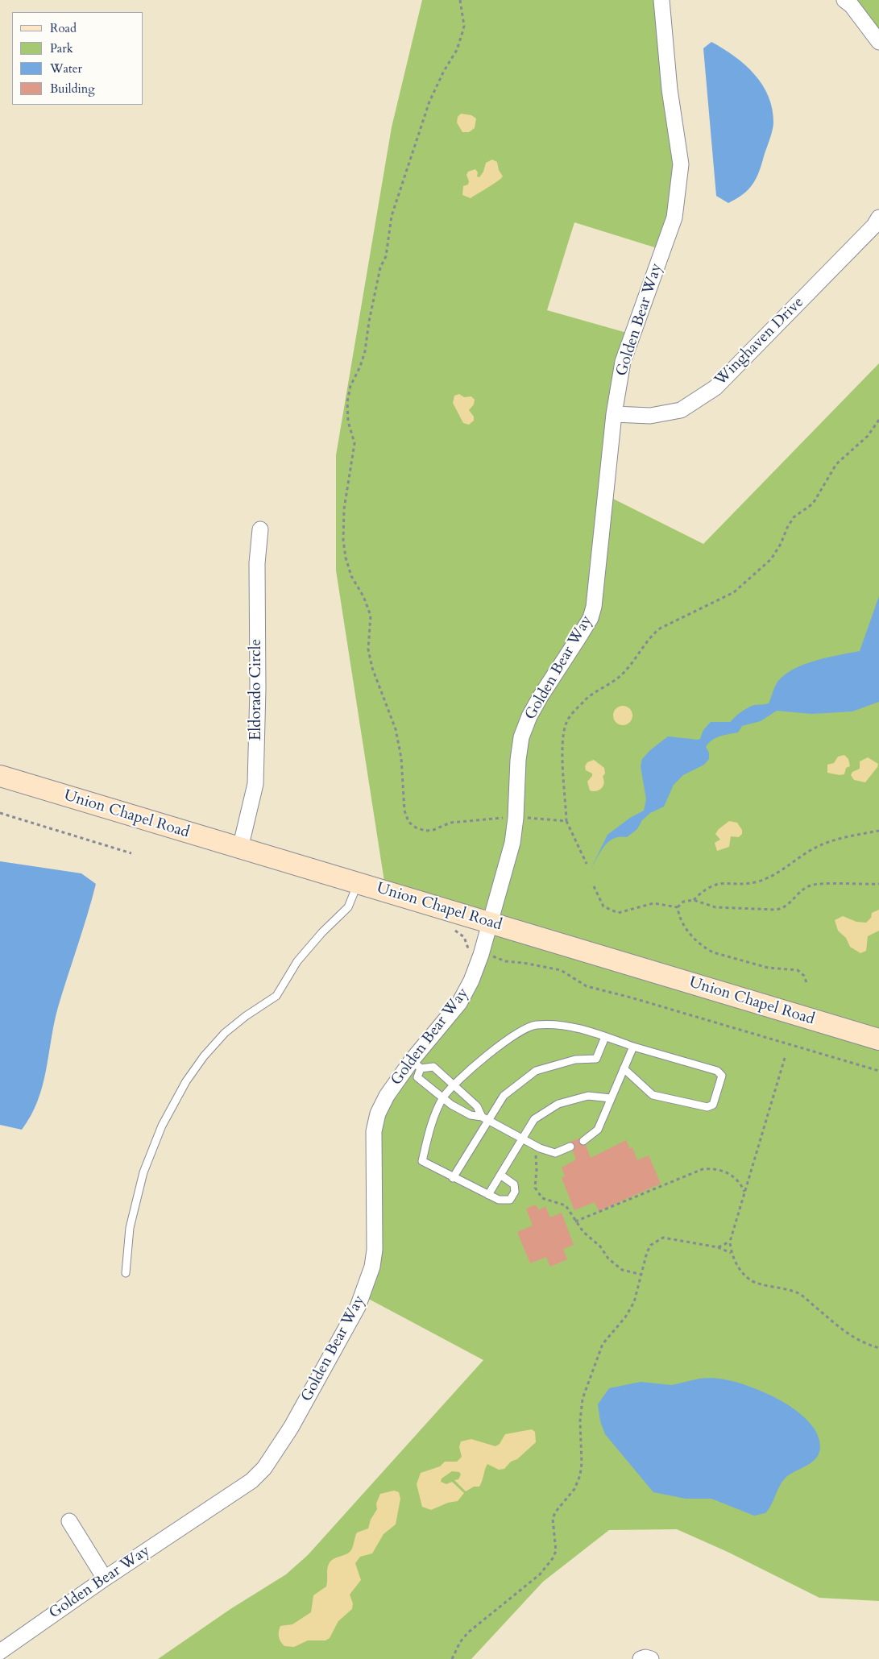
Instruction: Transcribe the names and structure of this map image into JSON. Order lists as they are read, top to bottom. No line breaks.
{"streets":{"main road":["Union Chapel Road"],"street":["Golden Bear Way","Winghaven Drive","Eldorado Circle"]},"crossings":[["Golden Bear Way","Winghaven Drive"],["Golden Bear Way","Union Chapel Road"],["Eldorado Circle","Union Chapel Road"]],"legend":["Road","Park","Water","Building"]}
